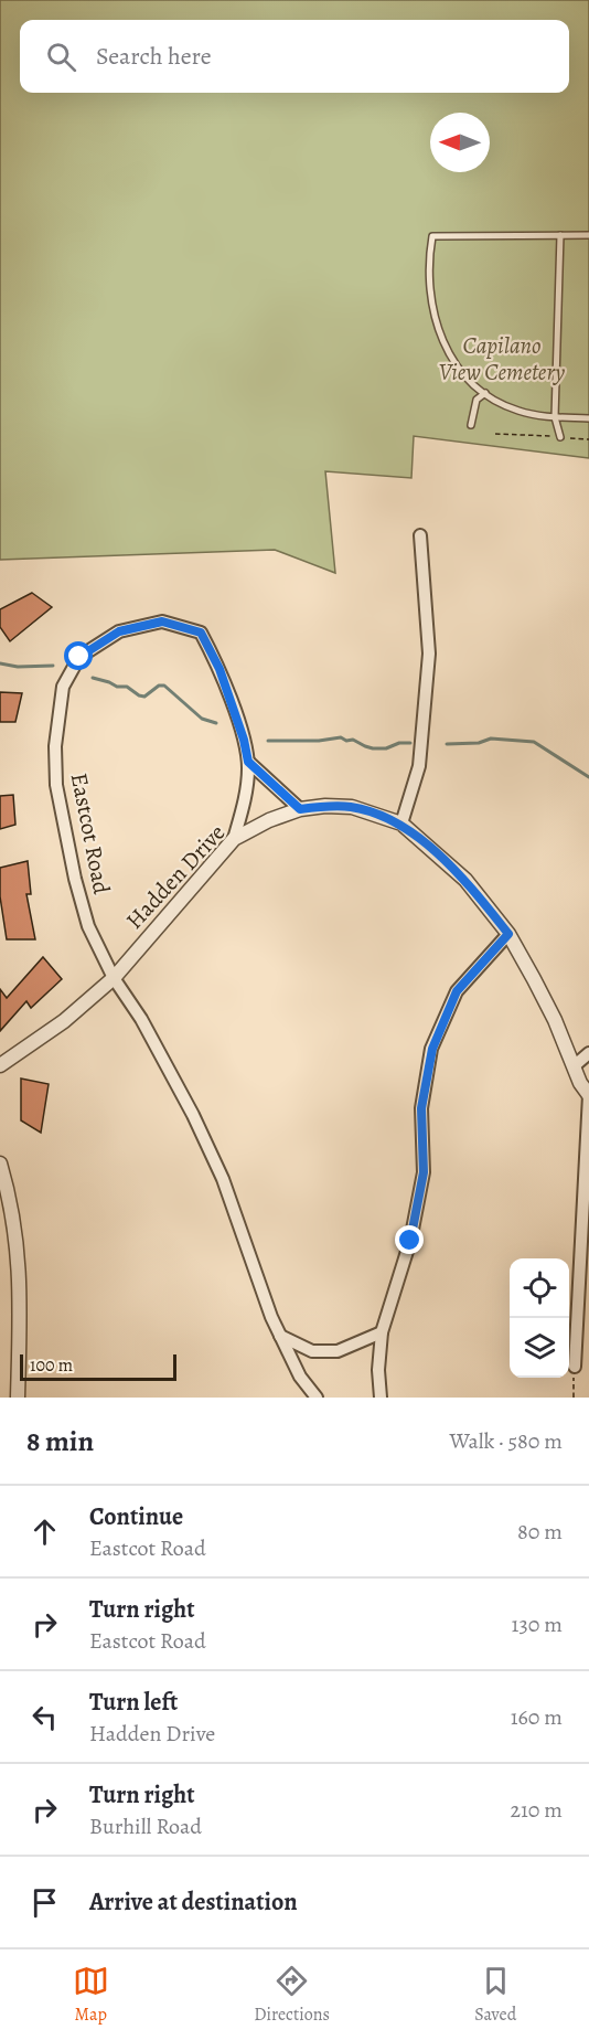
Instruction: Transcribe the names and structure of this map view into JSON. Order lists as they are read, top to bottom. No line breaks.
{"streets":{"street":["Eastcot Road","Hadden Drive"]},"crossings":[["Eastcot Road","Hadden Drive"]],"parks":["Capilano View Cemetery"],"scale_bar":"100 m","north":"left","page":{"search":"Search here","scale":"100 m","heading":["8 min","Walk · 580 m"],"list":[["Continue","Eastcot Road","80 m"],["Turn right","Eastcot Road","130 m"],["Turn left","Hadden Drive","160 m"],["Turn right","Burhill Road","210 m"],"Arrive at destination"],"nav":["Map","Directions","Saved"]}}
